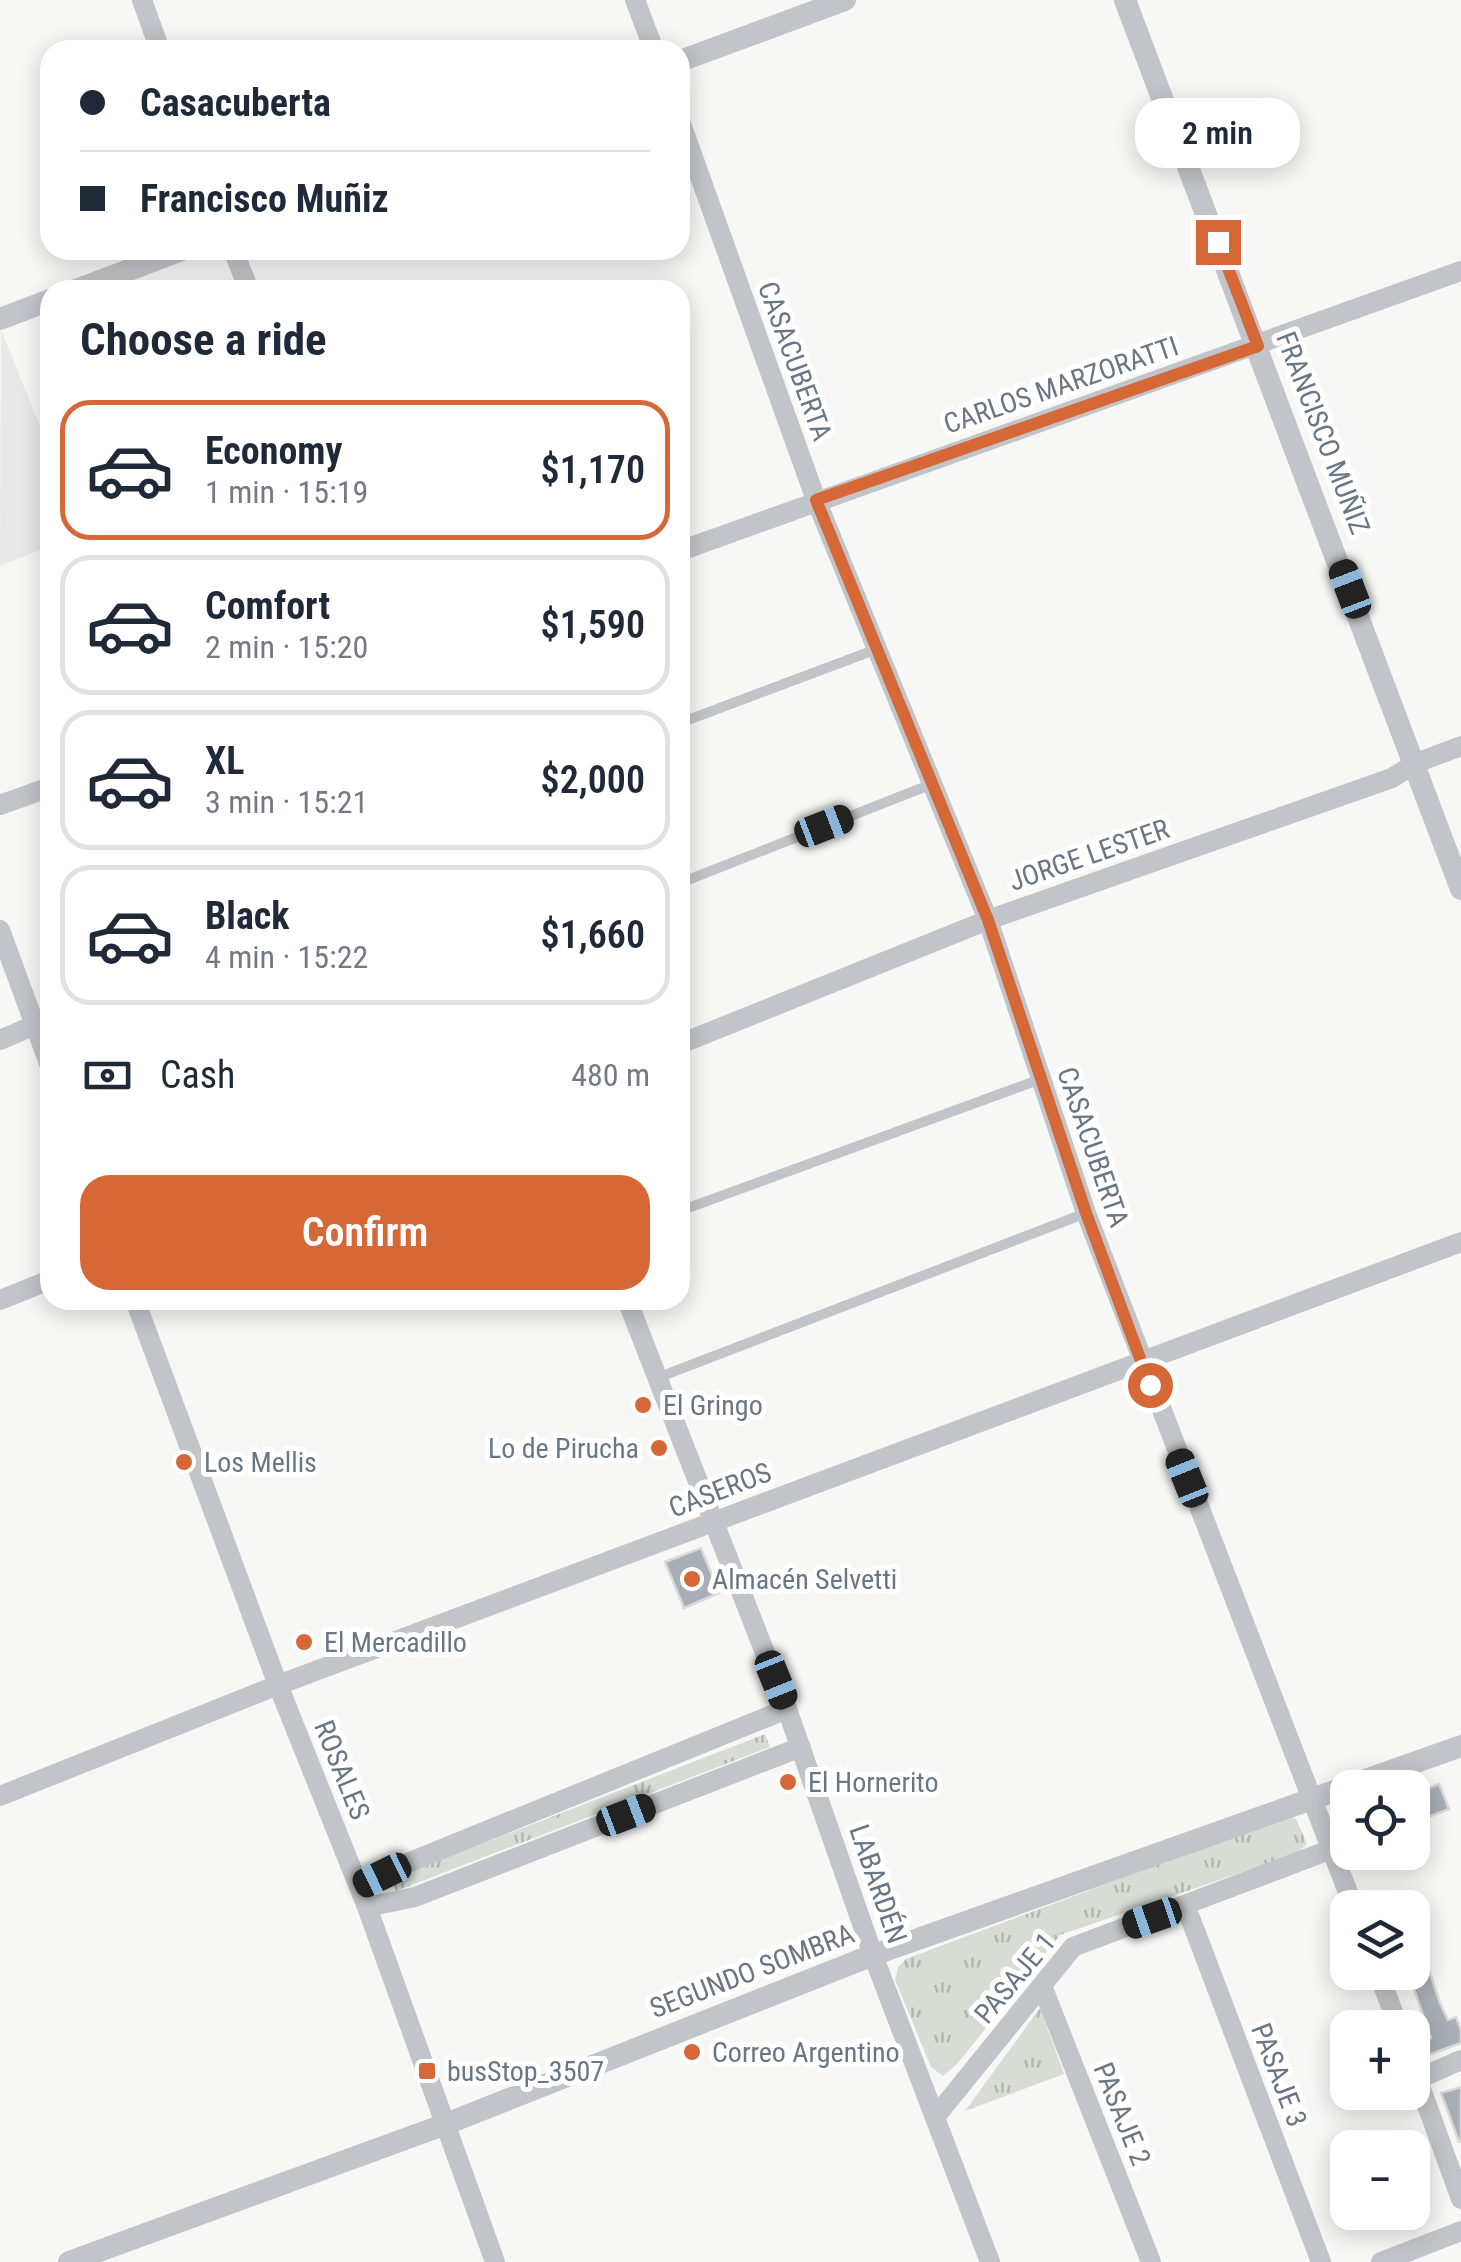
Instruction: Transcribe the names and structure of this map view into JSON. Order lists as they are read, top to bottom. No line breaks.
{"streets":{"street":["CASACUBERTA","CARLOS MARZORATTI","FRANCISCO MUÑIZ","JORGE LESTER","CASEROS","ROSALES","LABARDÉN","SEGUNDO SOMBRA","PASAJE 1","PASAJE 3","PASAJE 2"]},"crossings":[["CASACUBERTA","CARLOS MARZORATTI"],["CASACUBERTA","JORGE LESTER"],["CASACUBERTA","CASEROS"],["CASACUBERTA","SEGUNDO SOMBRA"],["CARLOS MARZORATTI","FRANCISCO MUÑIZ"],["FRANCISCO MUÑIZ","JORGE LESTER"],["CASEROS","ROSALES"],["CASEROS","LABARDÉN"],["ROSALES","SEGUNDO SOMBRA"],["LABARDÉN","SEGUNDO SOMBRA"],["LABARDÉN","PASAJE 1"],["PASAJE 1","PASAJE 3"],["PASAJE 1","PASAJE 2"]],"places":{"other":["El Gringo","Lo de Pirucha","Los Mellis","Almacén Selvetti","El Mercadillo","El Hornerito","Correo Argentino"],"transit":["busStop_3507"]},"page":{"banner":["Casacuberta","Francisco Muñiz"],"bubble":"2 min","heading":"Choose a ride","list":[{"name":"Economy","note":"1 min · 15:19","value":"$1,170"},{"name":"Comfort","note":"2 min · 15:20","value":"$1,590"},{"name":"XL","note":"3 min · 15:21","value":"$2,000"},{"name":"Black","note":"4 min · 15:22","value":"$1,660"}],"pay":["Cash","480 m"],"buttons":"Confirm","map_buttons":["+","−"]}}
